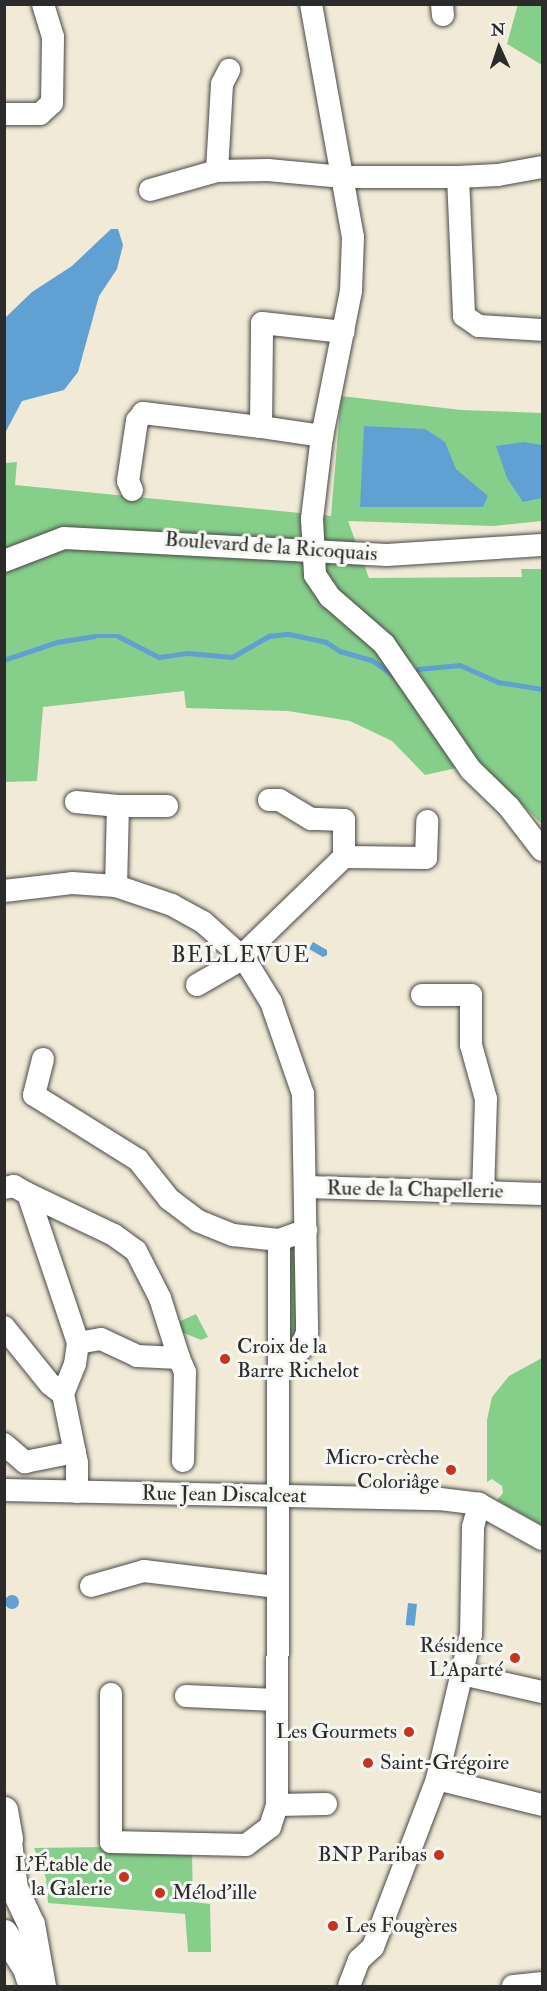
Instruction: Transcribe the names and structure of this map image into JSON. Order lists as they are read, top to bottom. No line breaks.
{"streets":{"street":["Boulevard de la Ricoquais","Rue de la Chapellerie","Rue Jean Discalceat"]},"districts":["BELLEVUE"],"places":["Croix de la Barre Richelot","Micro-crèche Coloriâge","Résidence L'Aparté","Les Gourmets","Saint-Grégoire","BNP Paribas","L'Étable de la Galerie","Mélod'ille","Les Fougères"],"north":"top"}
